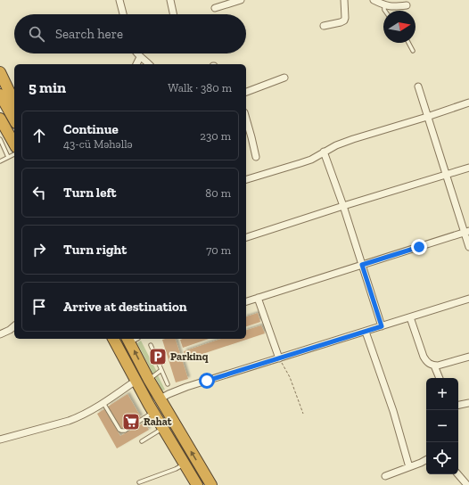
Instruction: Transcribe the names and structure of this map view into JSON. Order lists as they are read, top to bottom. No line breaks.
{"places":{"parking":["Parkinq"],"supermarket":["Rahat"]},"north":"right","page":{"search":"Search here","heading":["5 min","Walk · 380 m"],"list":[["Continue","43-cü Məhəllə","230 m"],["Turn left","80 m"],["Turn right","70 m"],"Arrive at destination"],"map_buttons":["+","−"]}}
